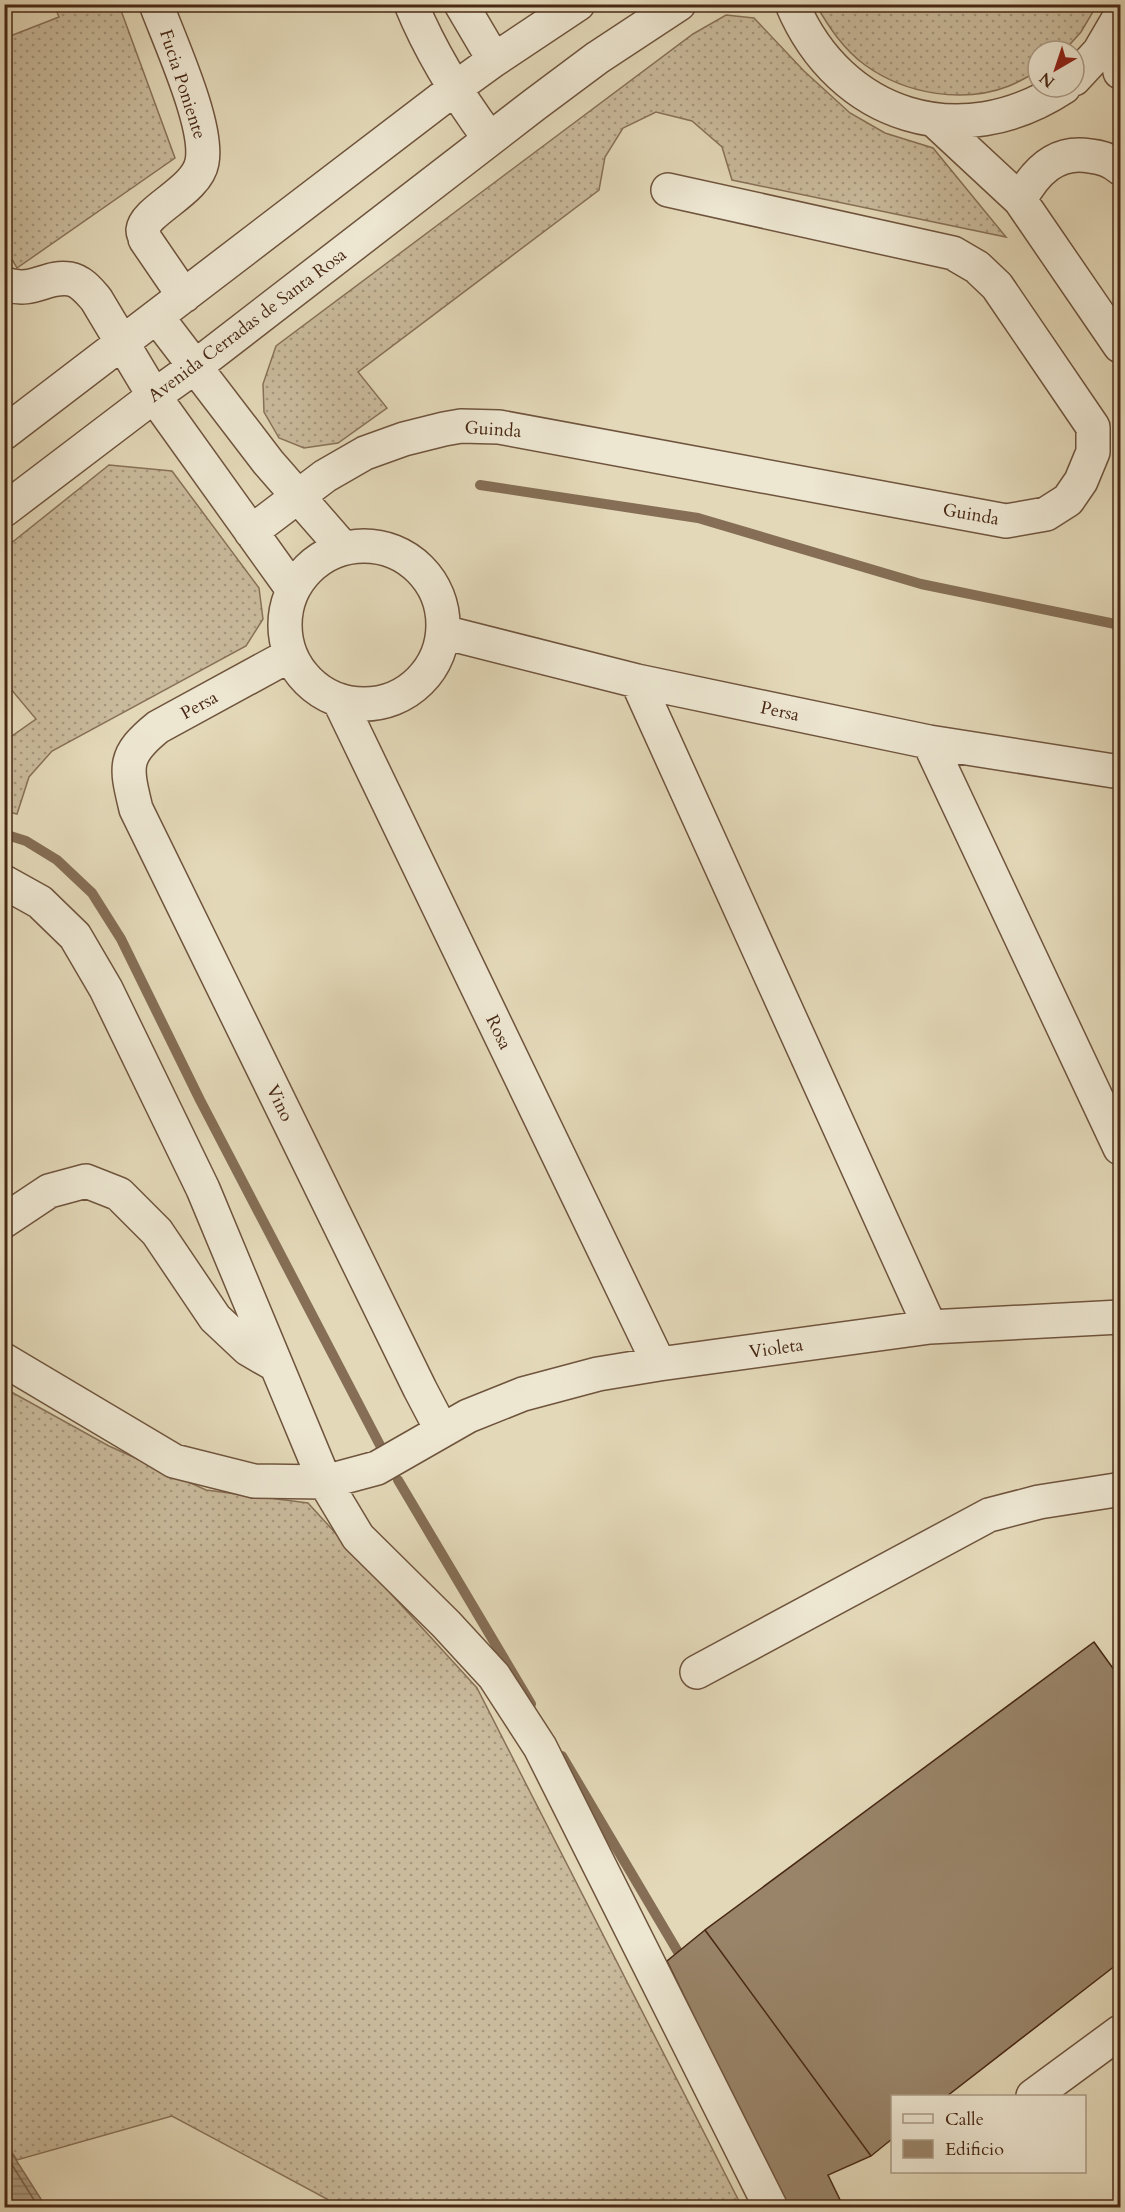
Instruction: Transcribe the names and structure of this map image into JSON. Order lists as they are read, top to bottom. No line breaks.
{"streets":{"street":["Fucia Poniente","Avenida Cerradas de Santa Rosa","Guinda","Persa","Rosa","Vino","Violeta"]},"crossings":[["Persa","Rosa"],["Persa","Vino"],["Rosa","Violeta"],["Vino","Violeta"]],"legend":["Calle","Edificio"],"north":"bottom left"}
